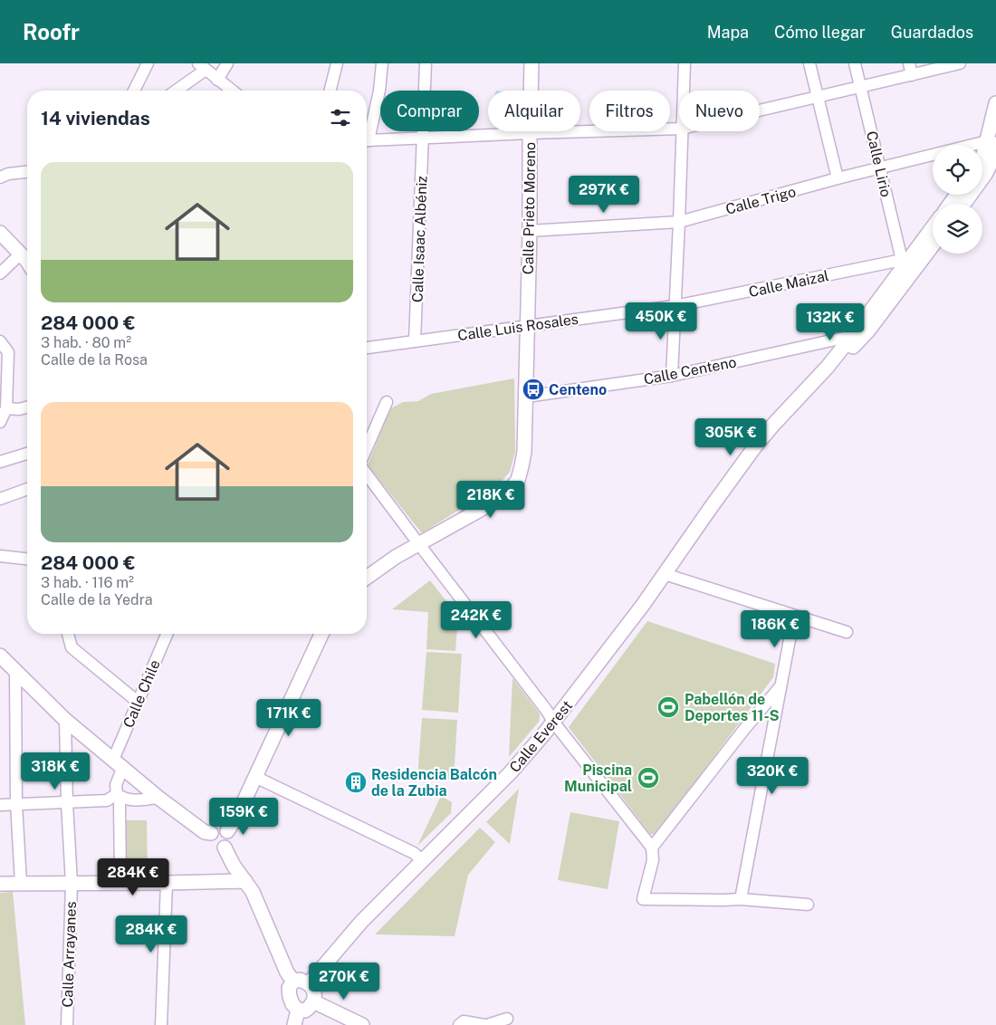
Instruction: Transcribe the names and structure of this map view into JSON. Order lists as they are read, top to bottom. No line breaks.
{"streets":{"street":["Calle Lirio","Calle Trigo","Calle Prieto Moreno","Calle Isaac Albéniz","Calle Maizal","Calle Luis Rosales","Calle Centeno","Calle Chile","Calle Everest","Calle Arrayanes"]},"crossings":[["Calle Lirio","Calle Trigo"],["Calle Lirio","Calle Maizal"],["Calle Trigo","Calle Prieto Moreno"],["Calle Prieto Moreno","Calle Luis Rosales"],["Calle Prieto Moreno","Calle Centeno"],["Calle Isaac Albéniz","Calle Luis Rosales"],["Calle Maizal","Calle Luis Rosales"]],"places":{"bus stop":["Centeno"],"sports":["Pabellón de Deportes 11-S","Piscina Municipal"],"building":["Residencia Balcón de la Zubia"]},"page":{"header":"Roofr","nav":["Mapa","Cómo llegar","Guardados"],"chip":["Comprar","Alquilar","Filtros","Nuevo"],"heading":"14 viviendas","list":[{"name":"284 000 €","note":"3 hab. · 80 m² · Calle de la Rosa"},{"name":"284 000 €","note":"3 hab. · 116 m² · Calle de la Yedra"}],"price":["297K €","450K €","132K €","305K €","218K €","242K €","186K €","171K €","318K €","320K €","159K €","284K €","284K €","270K €"]}}
